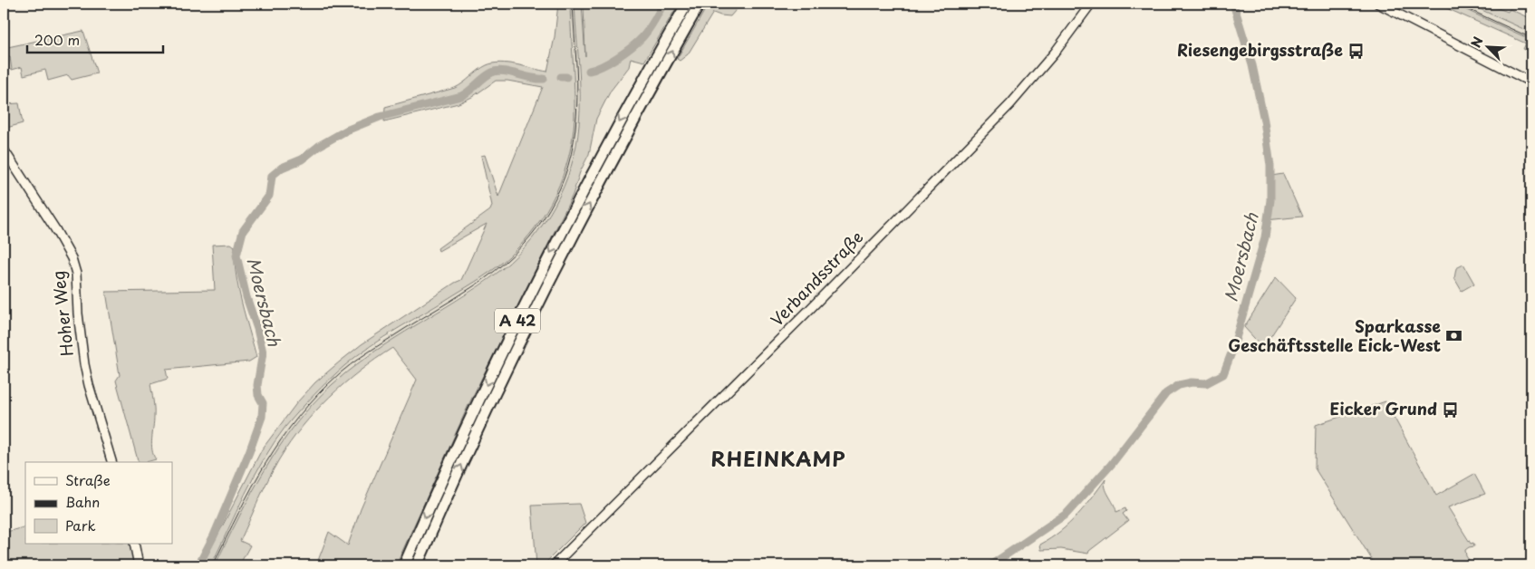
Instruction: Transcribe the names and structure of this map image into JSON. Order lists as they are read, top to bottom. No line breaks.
{"streets":{"highway":["A 42"],"main road":["Verbandsstraße","Hoher Weg"]},"districts":["RHEINKAMP"],"water":["Moersbach"],"places":{"bus stop":["Riesengebirgsstraße","Eicker Grund"],"bank":["Sparkasse Geschäftsstelle Eick-West"]},"legend":["Straße","Bahn","Park"],"scale_bar":"200 m","north":"top left"}
